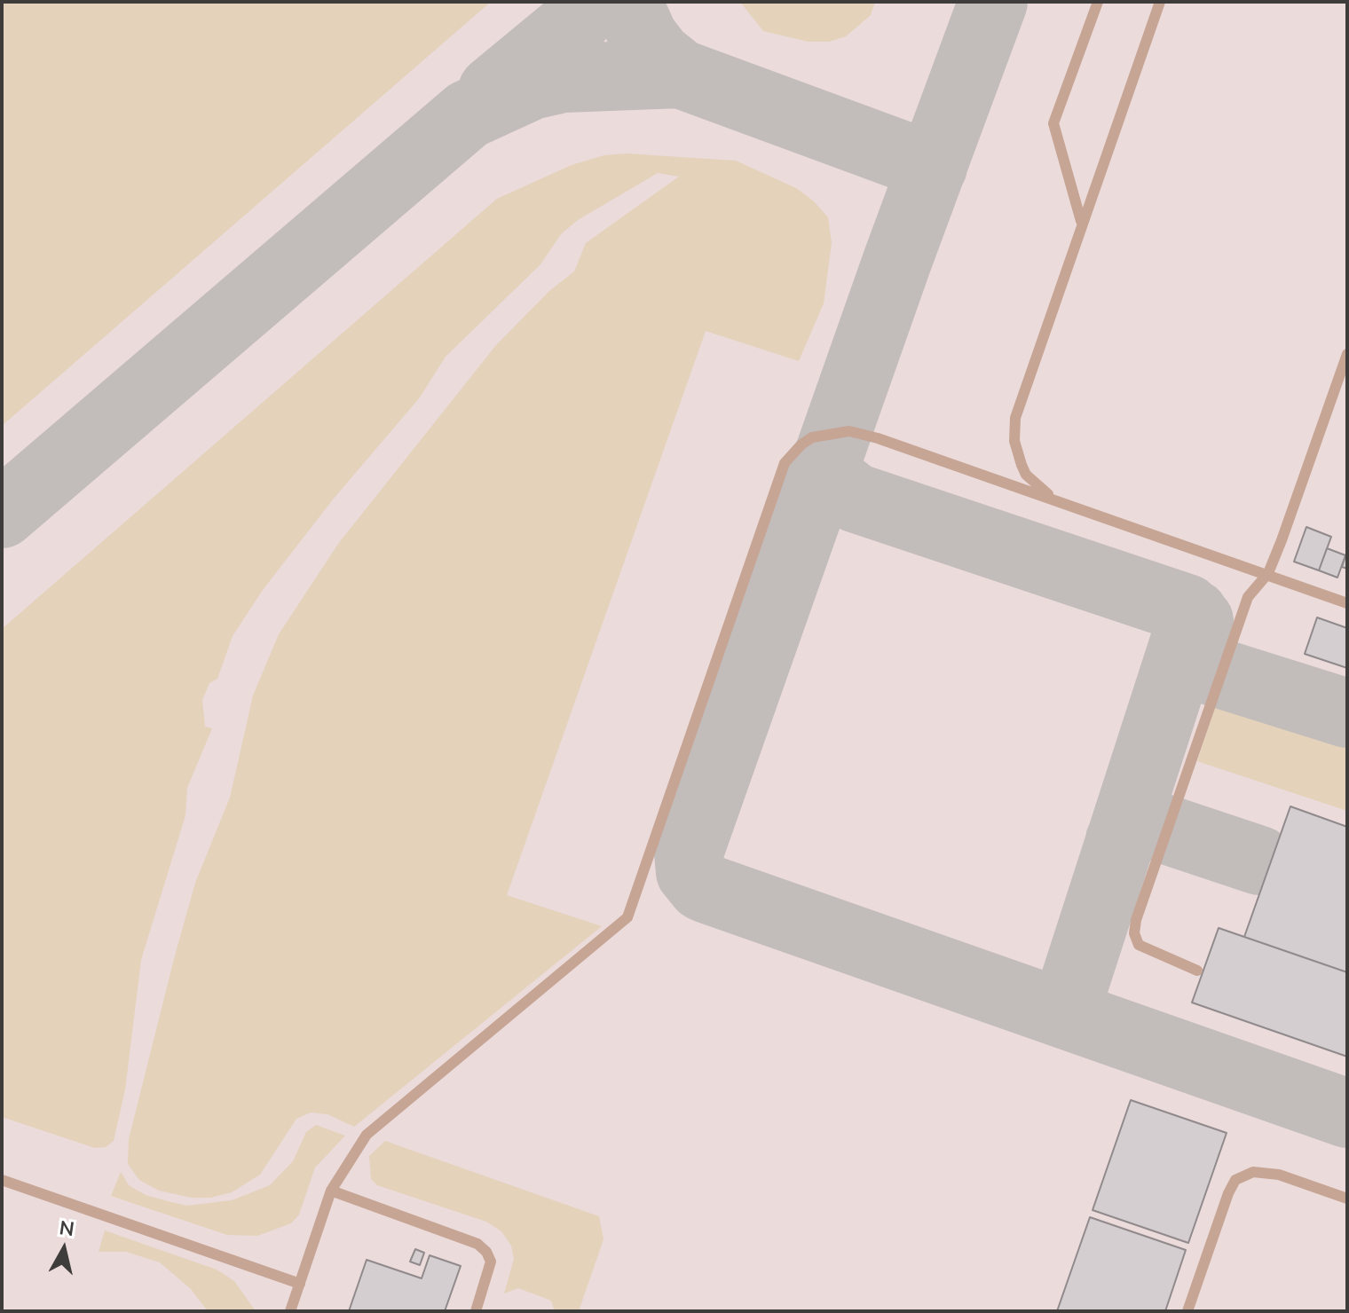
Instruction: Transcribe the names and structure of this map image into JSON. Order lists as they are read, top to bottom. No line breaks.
{"north":"top"}
